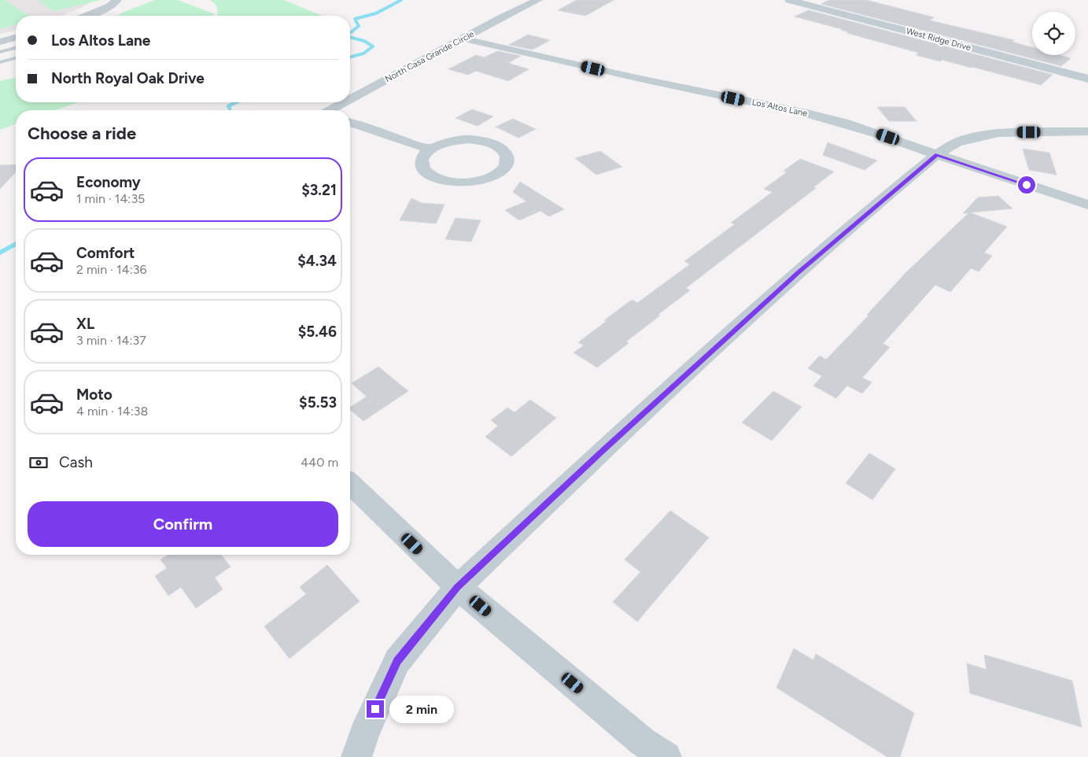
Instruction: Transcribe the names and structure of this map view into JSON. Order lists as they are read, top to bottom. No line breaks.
{"streets":{"street":["West Ridge Drive","North Casa Grande Circle","Los Altos Lane"]},"crossings":[["North Casa Grande Circle","Los Altos Lane"]],"page":{"banner":["Los Altos Lane","North Royal Oak Drive"],"heading":"Choose a ride","list":[{"name":"Economy","note":"1 min · 14:35","value":"$3.21"},{"name":"Comfort","note":"2 min · 14:36","value":"$4.34"},{"name":"XL","note":"3 min · 14:37","value":"$5.46"},{"name":"Moto","note":"4 min · 14:38","value":"$5.53"}],"pay":["Cash","440 m"],"buttons":"Confirm","bubble":"2 min"}}
